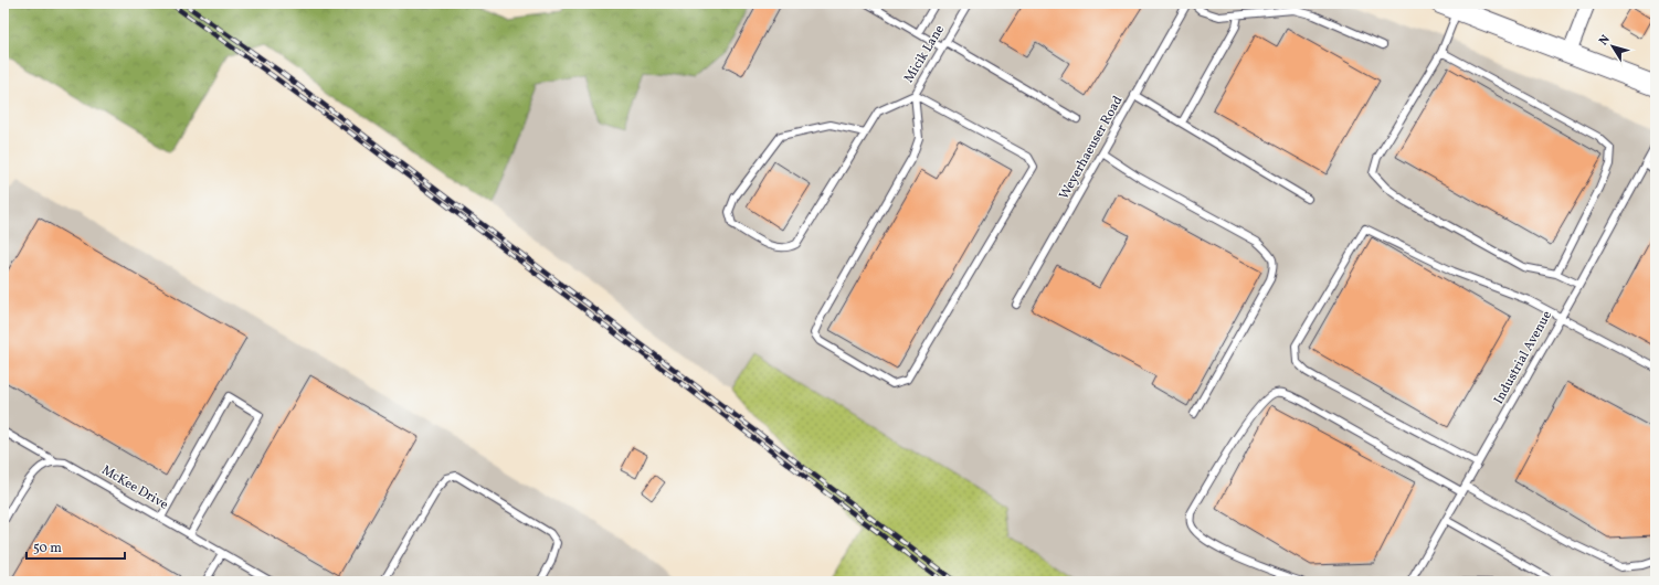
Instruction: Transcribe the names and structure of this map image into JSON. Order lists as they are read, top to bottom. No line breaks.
{"streets":{"lane":["Micik Lane","Weyerhaeuser Road","Industrial Avenue","McKee Drive"]},"scale_bar":"50 m","north":"top left"}
